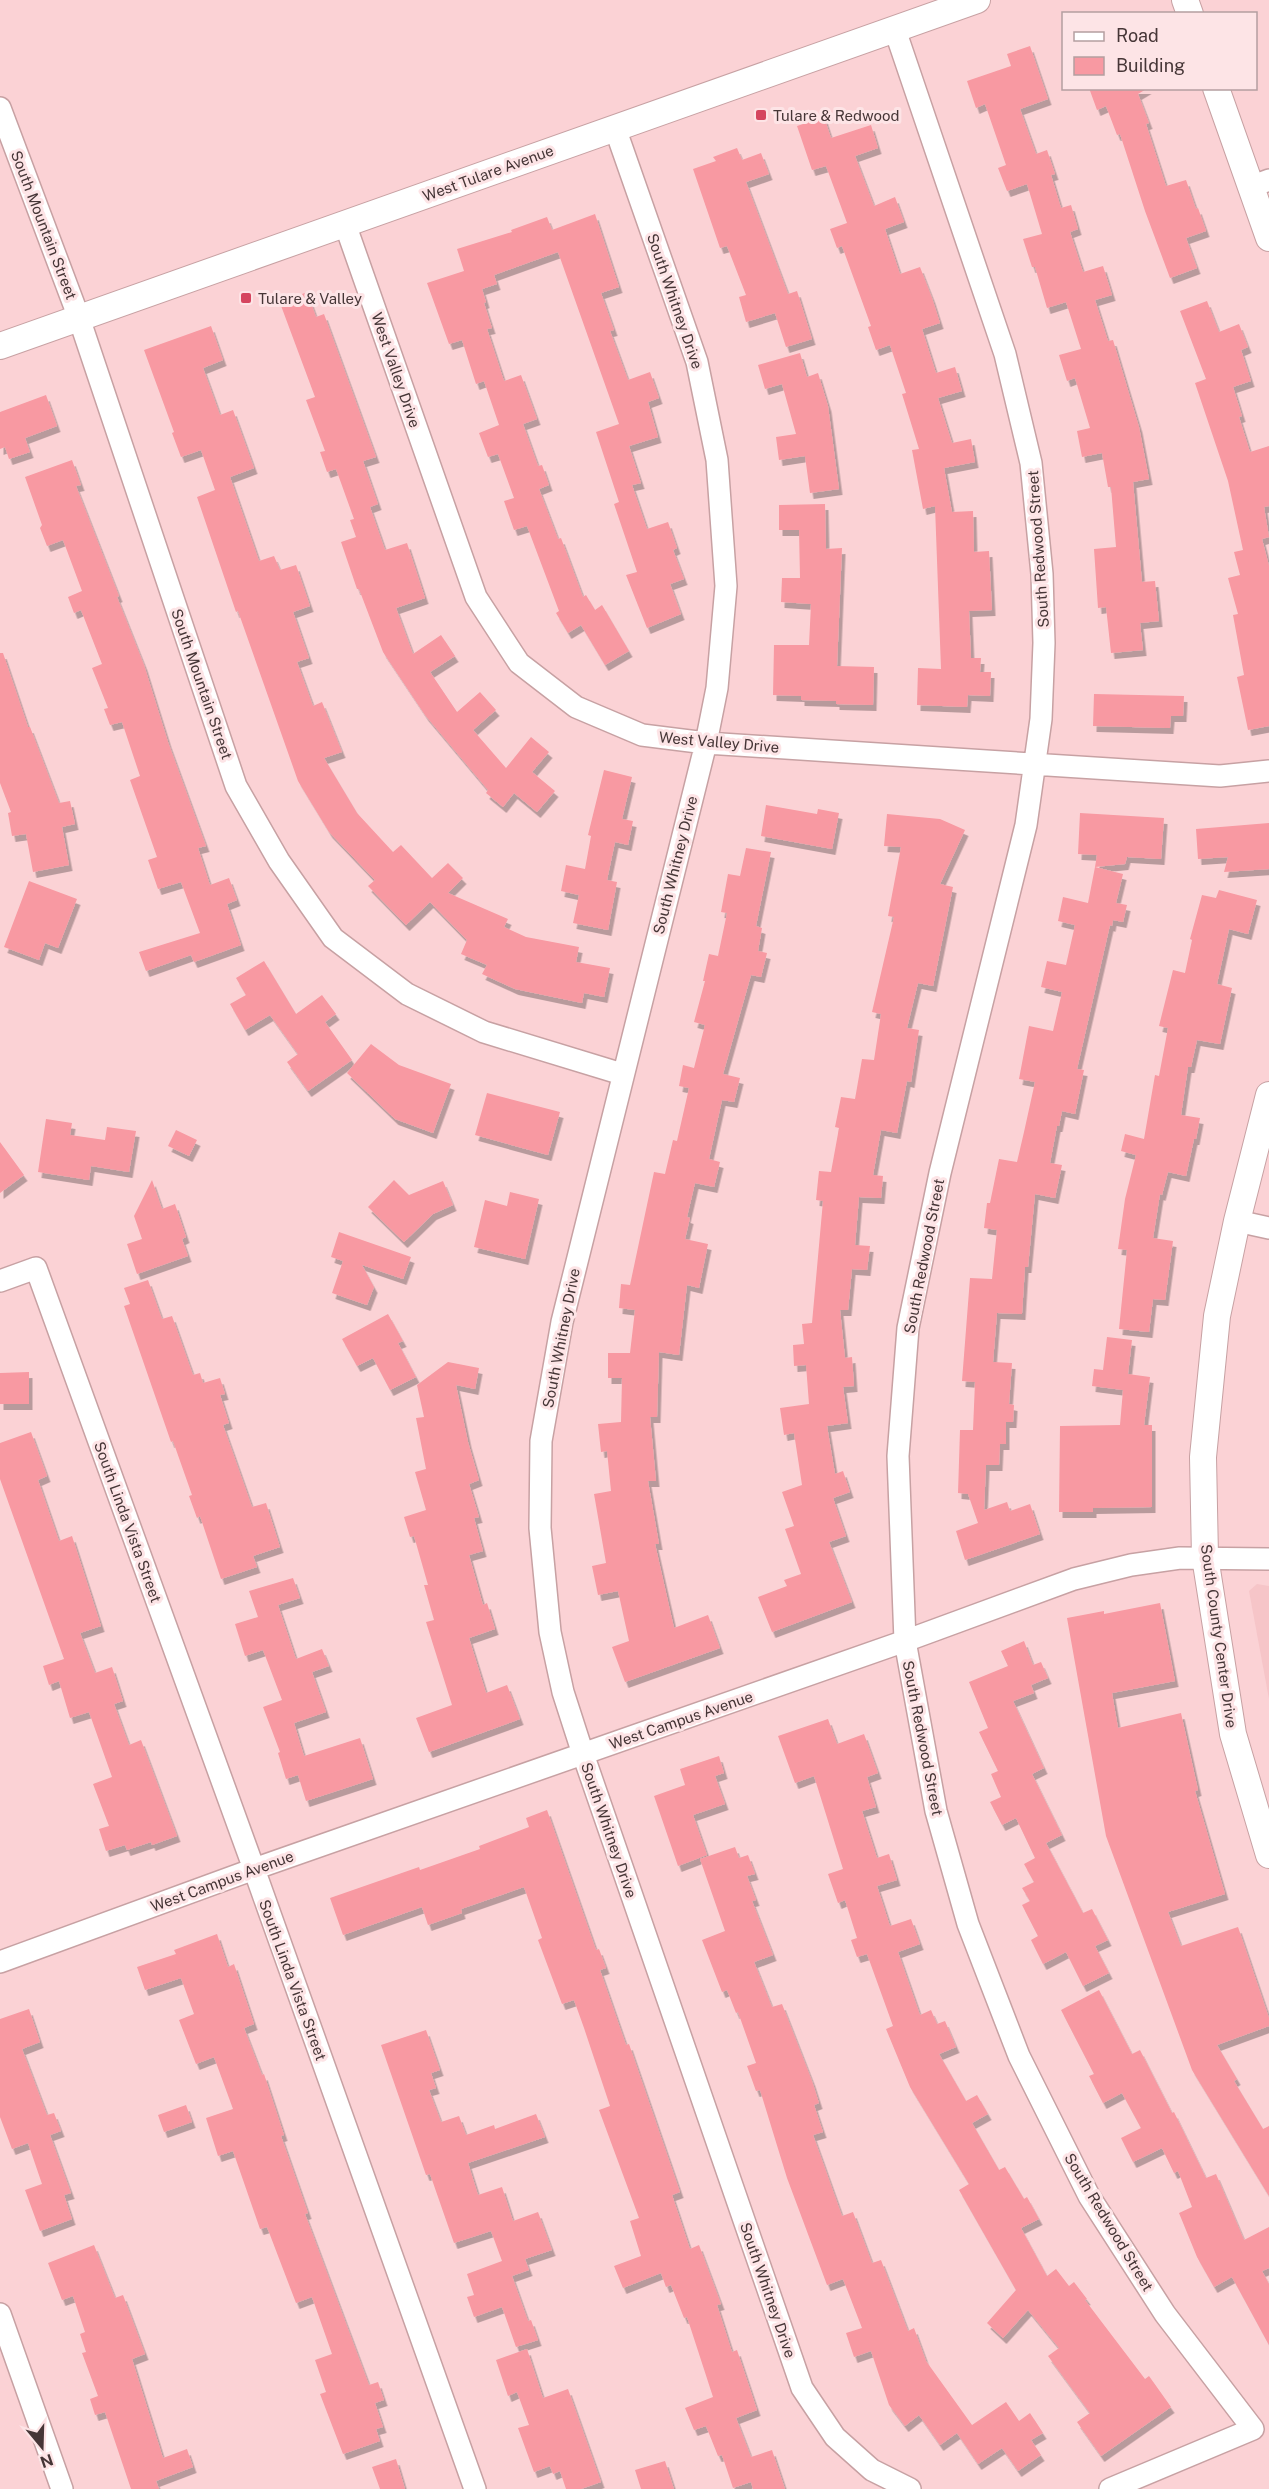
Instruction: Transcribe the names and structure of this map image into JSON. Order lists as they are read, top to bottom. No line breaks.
{"streets":{"street":["West Tulare Avenue","South Mountain Street","South Whitney Drive","West Valley Drive","South Redwood Street","South Linda Vista Street","South County Center Drive","West Campus Avenue"]},"crossings":[["West Tulare Avenue","South Mountain Street"],["West Tulare Avenue","South Whitney Drive"],["West Tulare Avenue","West Valley Drive"],["West Tulare Avenue","South Redwood Street"],["South Mountain Street","South Whitney Drive"],["South Whitney Drive","West Valley Drive"],["South Whitney Drive","West Campus Avenue"],["West Valley Drive","South Redwood Street"],["South Redwood Street","West Campus Avenue"],["South Linda Vista Street","West Campus Avenue"],["South County Center Drive","West Campus Avenue"]],"places":{"transit":["Tulare & Redwood","Tulare & Valley"]},"legend":["Road","Building"],"north":"bottom"}
